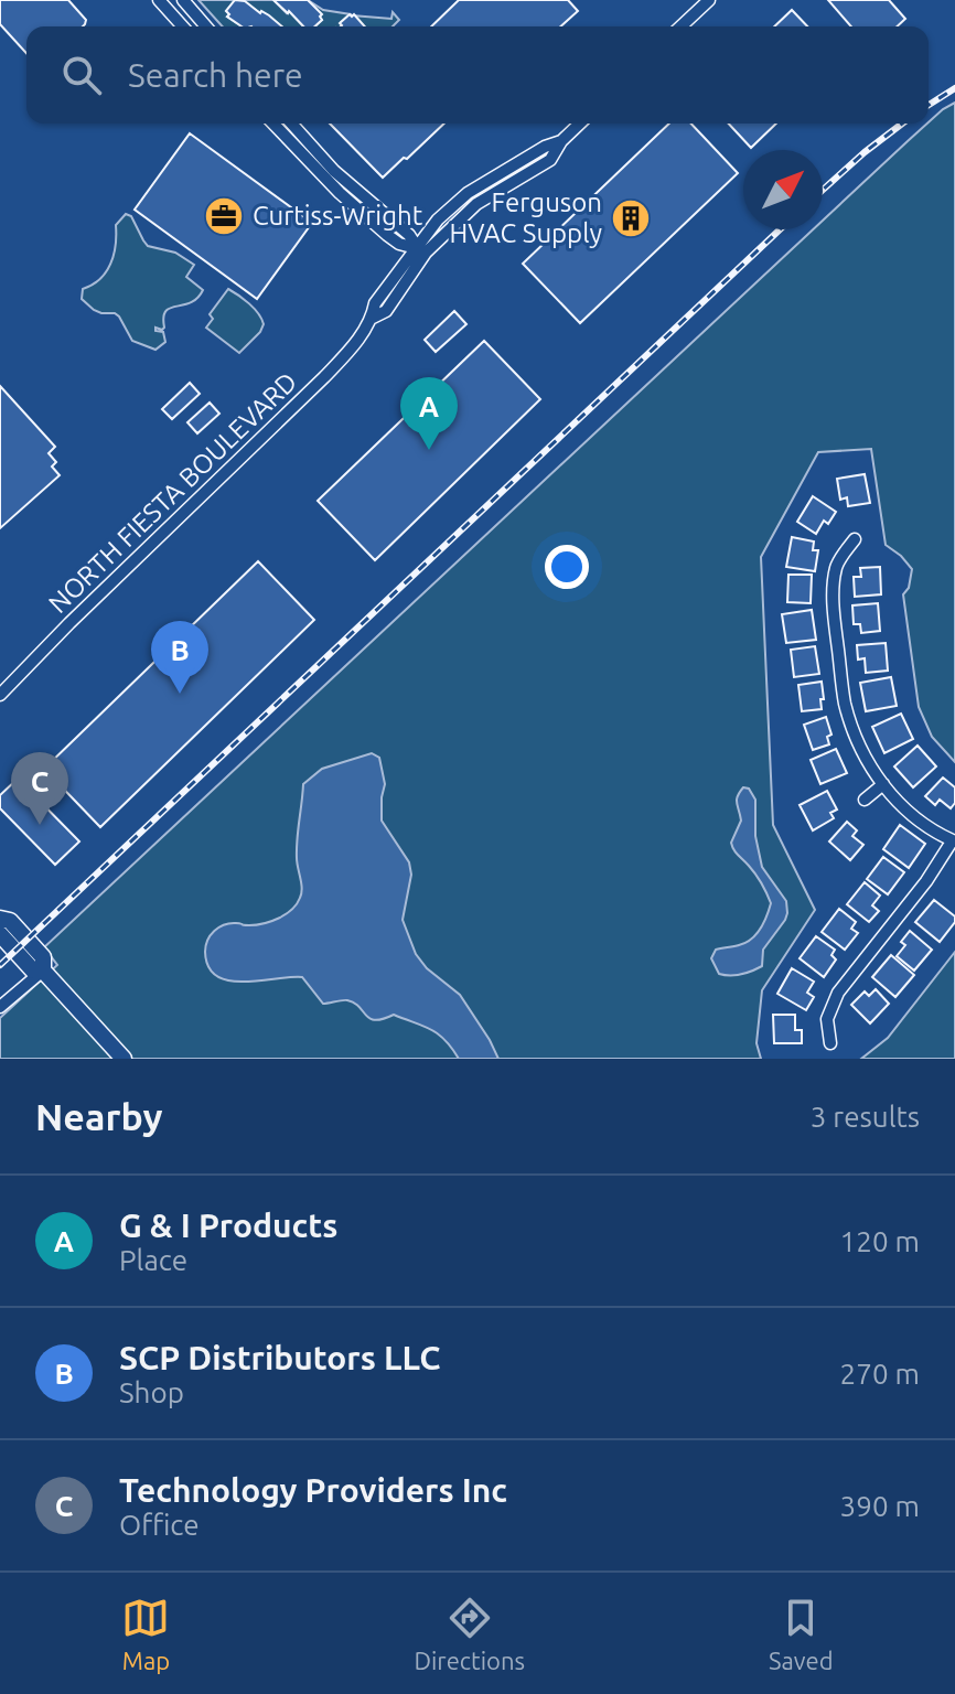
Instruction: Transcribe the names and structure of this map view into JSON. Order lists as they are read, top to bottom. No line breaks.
{"streets":{"street":["NORTH FIESTA BOULEVARD"]},"places":{"office":["Curtiss-Wright"],"building":["Ferguson HVAC Supply"]},"north":"top right","page":{"search":"Search here","pins":["A","B","C"],"heading":["Nearby","3 results"],"list":[{"mark":"A","name":"G & I Products","note":"Place","value":"120 m"},{"mark":"B","name":"SCP Distributors LLC","note":"Shop","value":"270 m"},{"mark":"C","name":"Technology Providers Inc","note":"Office","value":"390 m"}],"nav":["Map","Directions","Saved"]}}
